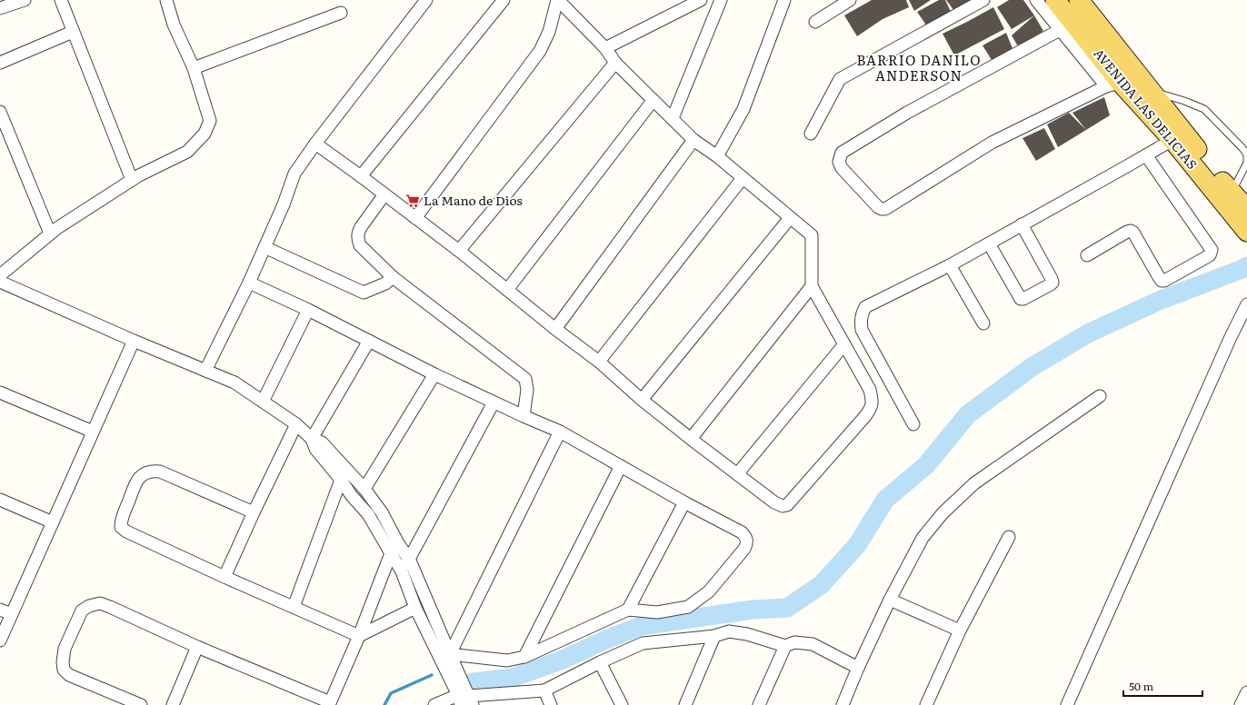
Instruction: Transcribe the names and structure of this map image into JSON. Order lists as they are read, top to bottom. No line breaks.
{"streets":{"main road":["AVENIDA LAS DELICIAS"]},"districts":["BARRIO DANILO ANDERSON"],"places":{"supermarket":["La Mano de Dios"]},"scale_bar":"50 m"}
